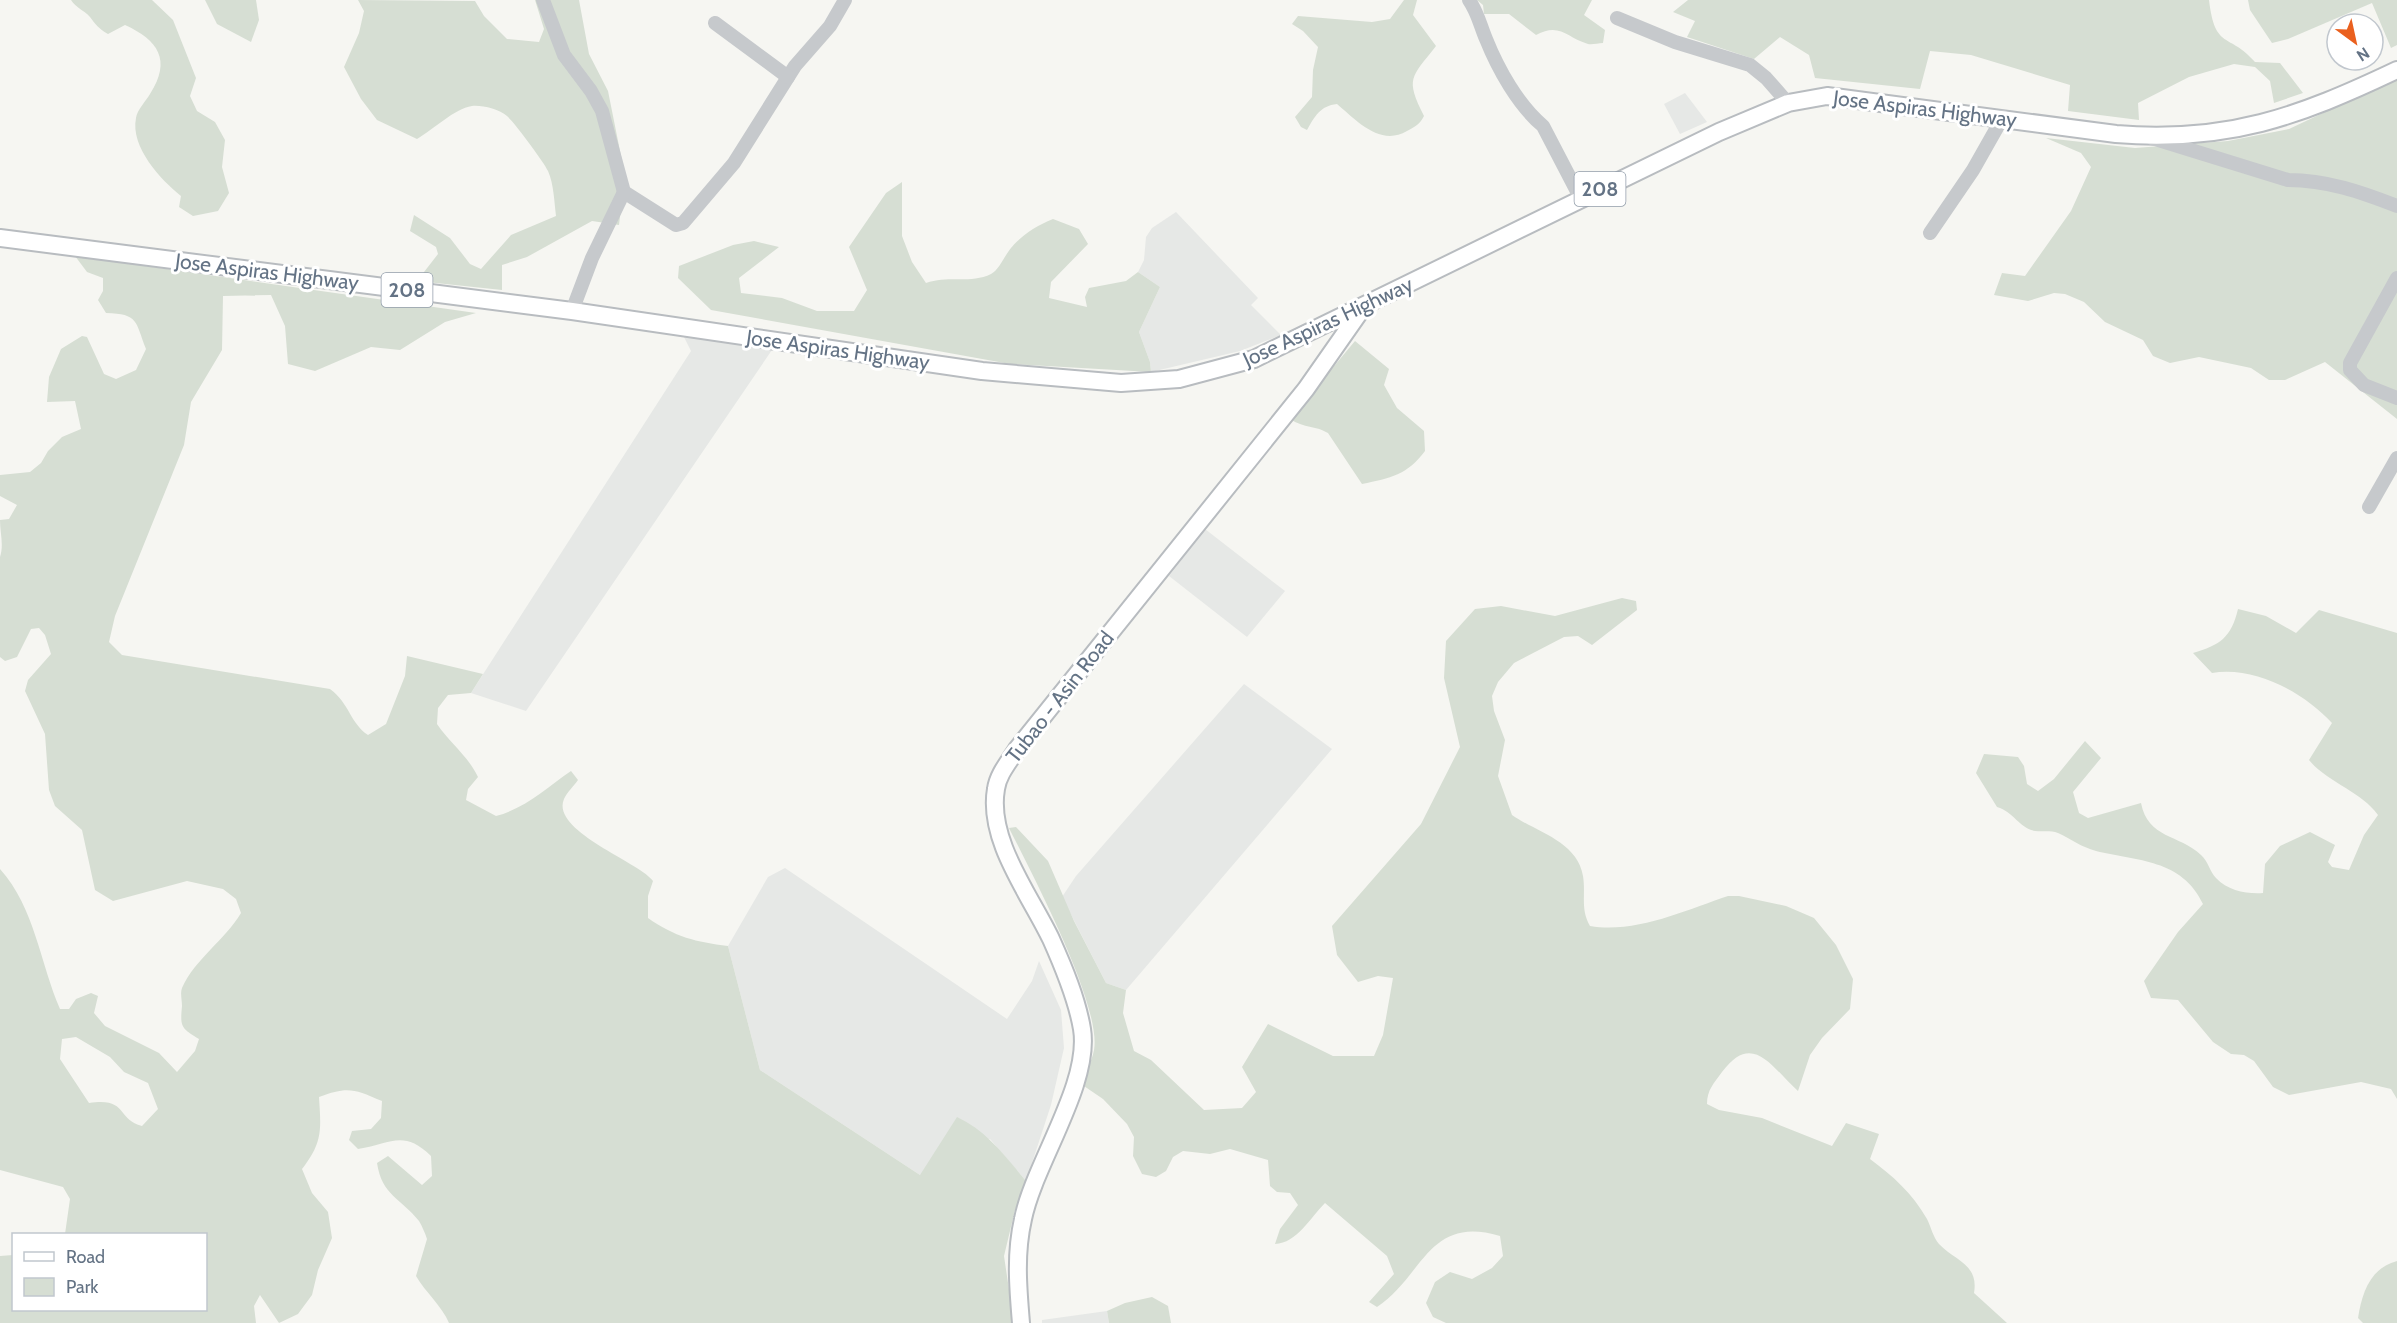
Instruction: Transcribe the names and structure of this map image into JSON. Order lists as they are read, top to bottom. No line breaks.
{"streets":{"main road":["Jose Aspiras Highway","208","Tubao - Asin Road"]},"crossings":[["Jose Aspiras Highway","Tubao - Asin Road"]],"legend":["Road","Park"],"north":"bottom right"}
